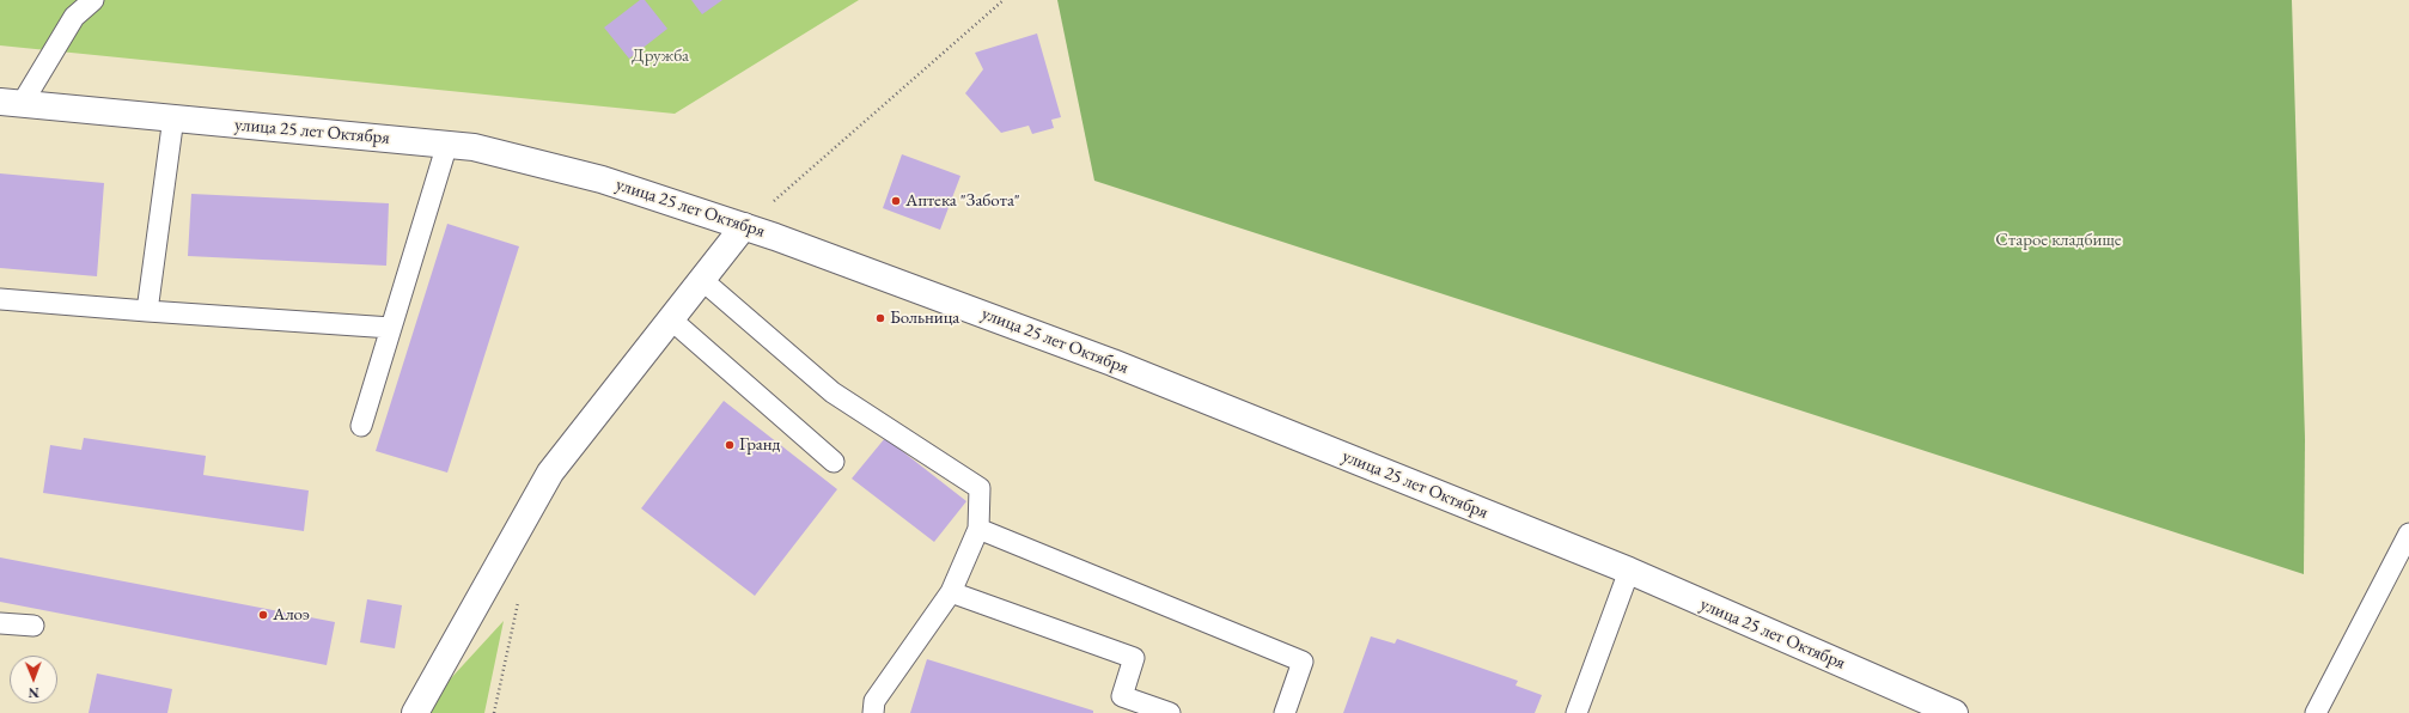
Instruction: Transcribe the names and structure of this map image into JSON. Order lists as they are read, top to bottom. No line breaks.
{"streets":{"street":["улица 25 лет Октября"]},"parks":["Дружба","Старое кладбище"],"places":["Аптека \"Забота\"","Больница","Гранд","Алоэ"],"north":"bottom"}
